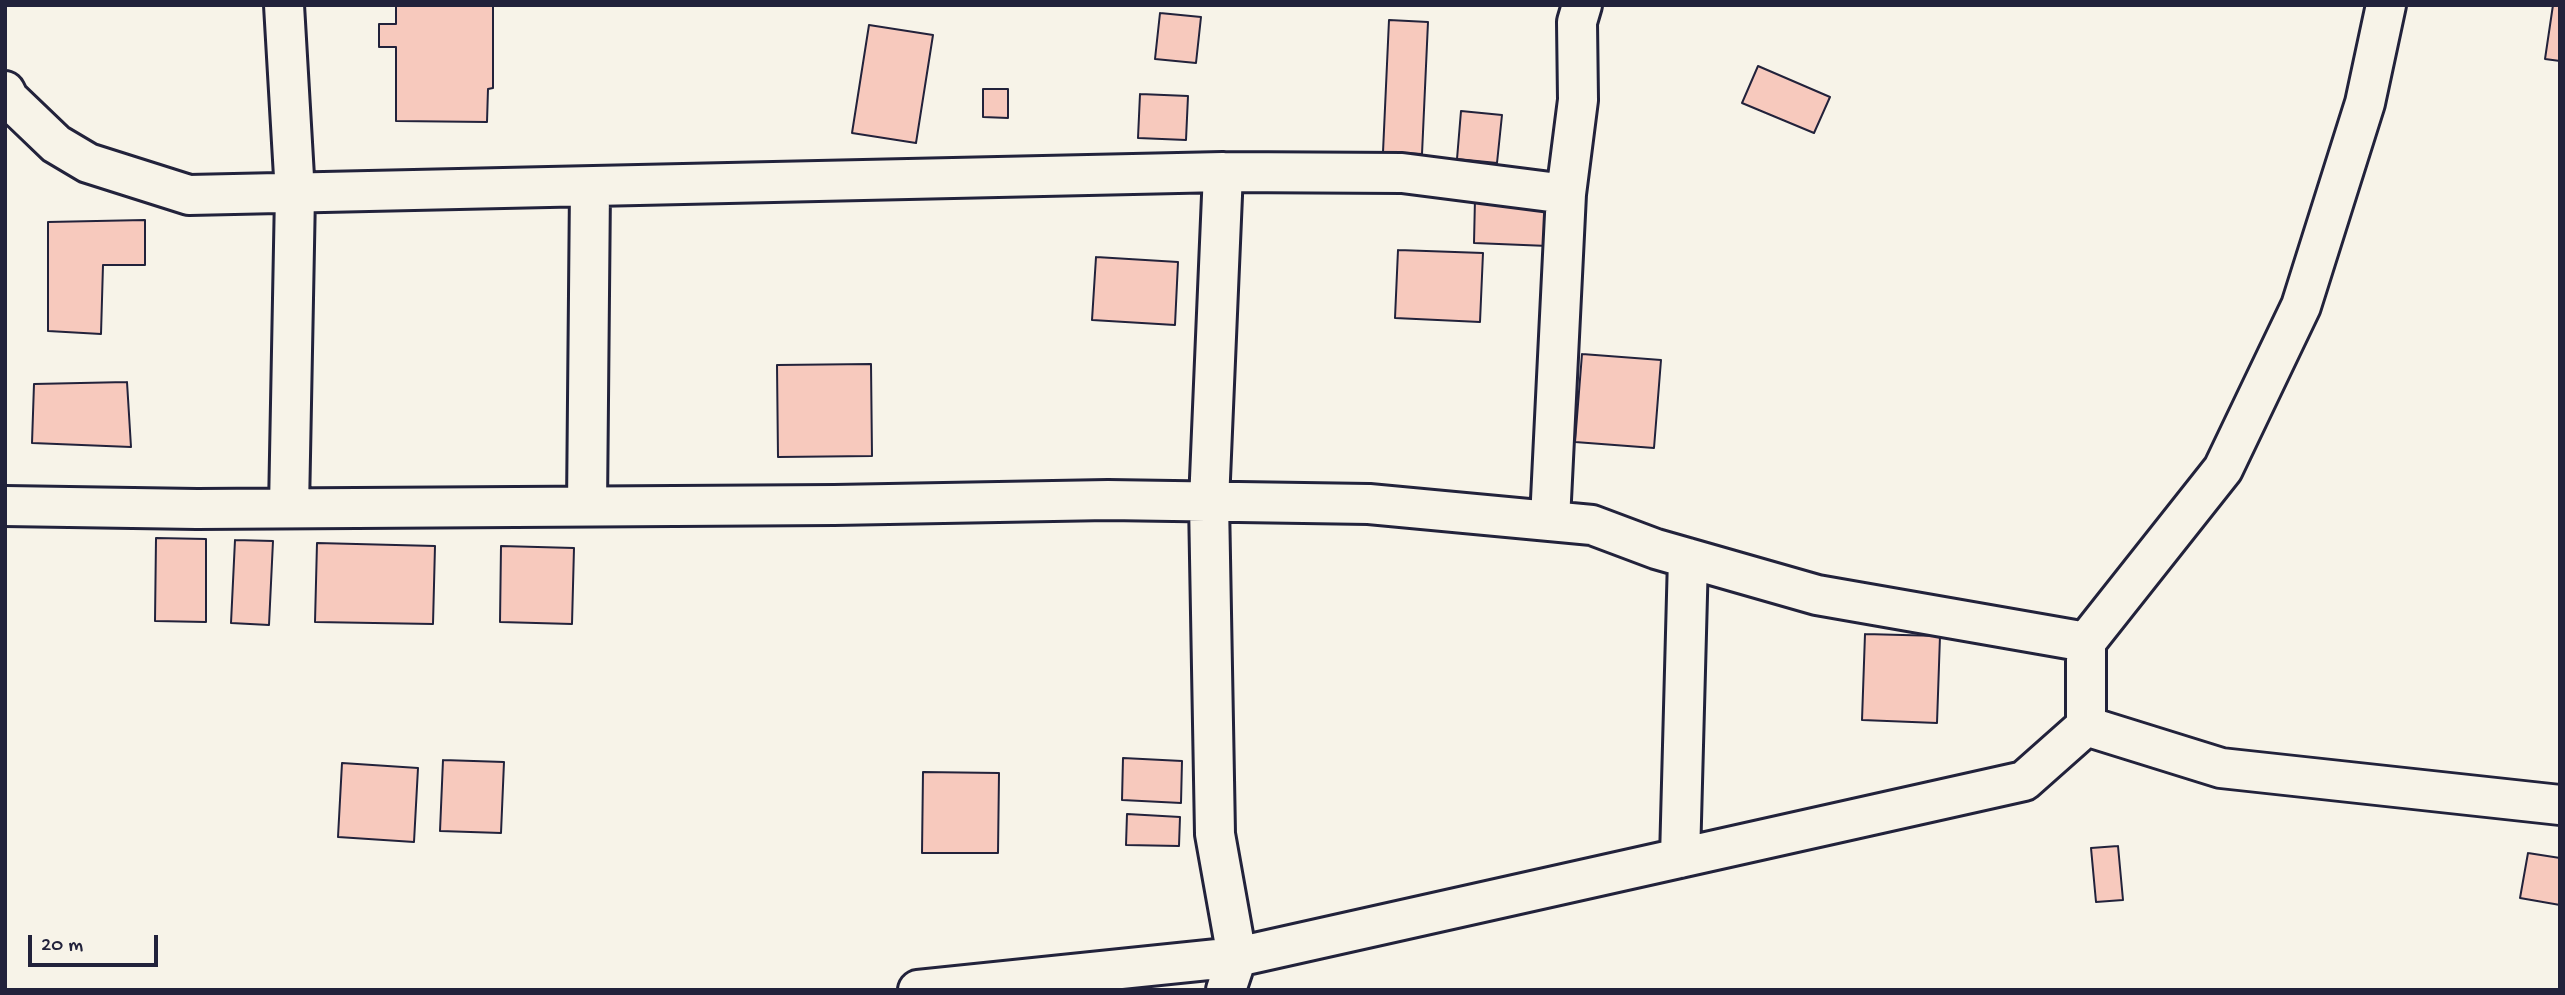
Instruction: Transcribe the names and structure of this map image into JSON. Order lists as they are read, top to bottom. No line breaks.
{"scale_bar":"20 m"}
